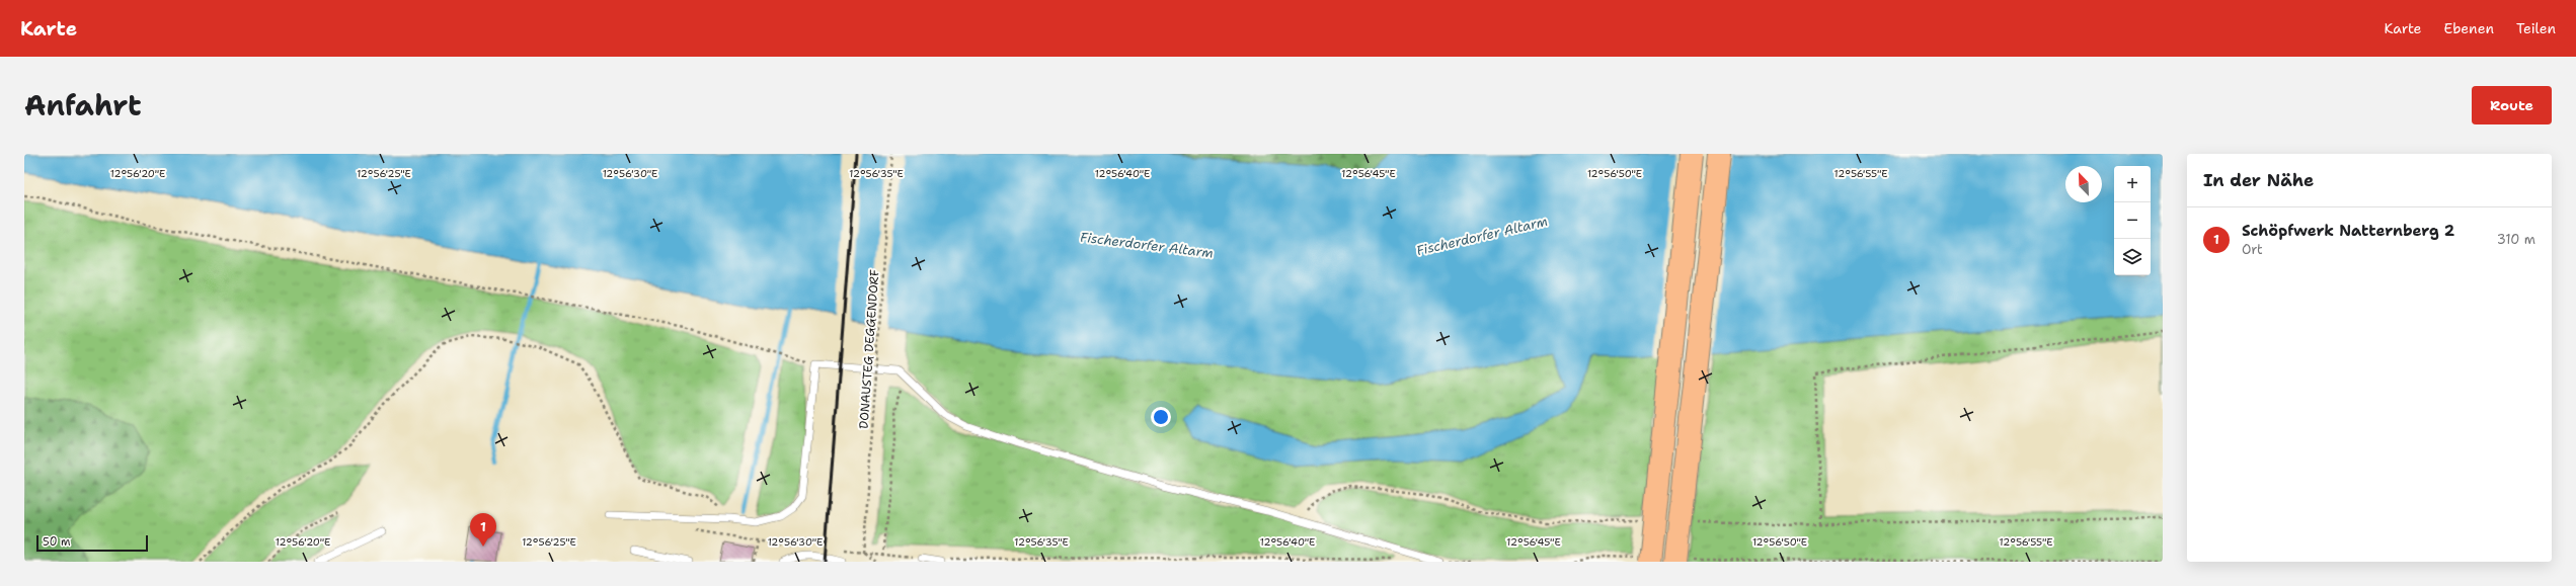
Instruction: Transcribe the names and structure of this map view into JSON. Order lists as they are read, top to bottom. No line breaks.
{"streets":{"path":["DONAUSTEG DEGGENDORF"]},"water":["Fischerdorfer Altarm"],"scale_bar":"50 m","north":"top left","page":{"header":"Karte","nav":["Karte","Ebenen","Teilen"],"title":"Anfahrt","buttons":"Route","heading":"In der Nähe","map_buttons":["+","−"],"list":[{"mark":"1","name":"Schöpfwerk Natternberg 2","note":"Ort","value":"310 m"}],"pins":"1","scale":"50 m"},"coordinates":["12°56'20\"E","12°56'25\"E","12°56'30\"E","12°56'35\"E","12°56'40\"E","12°56'45\"E","12°56'50\"E","12°56'55\"E"]}
